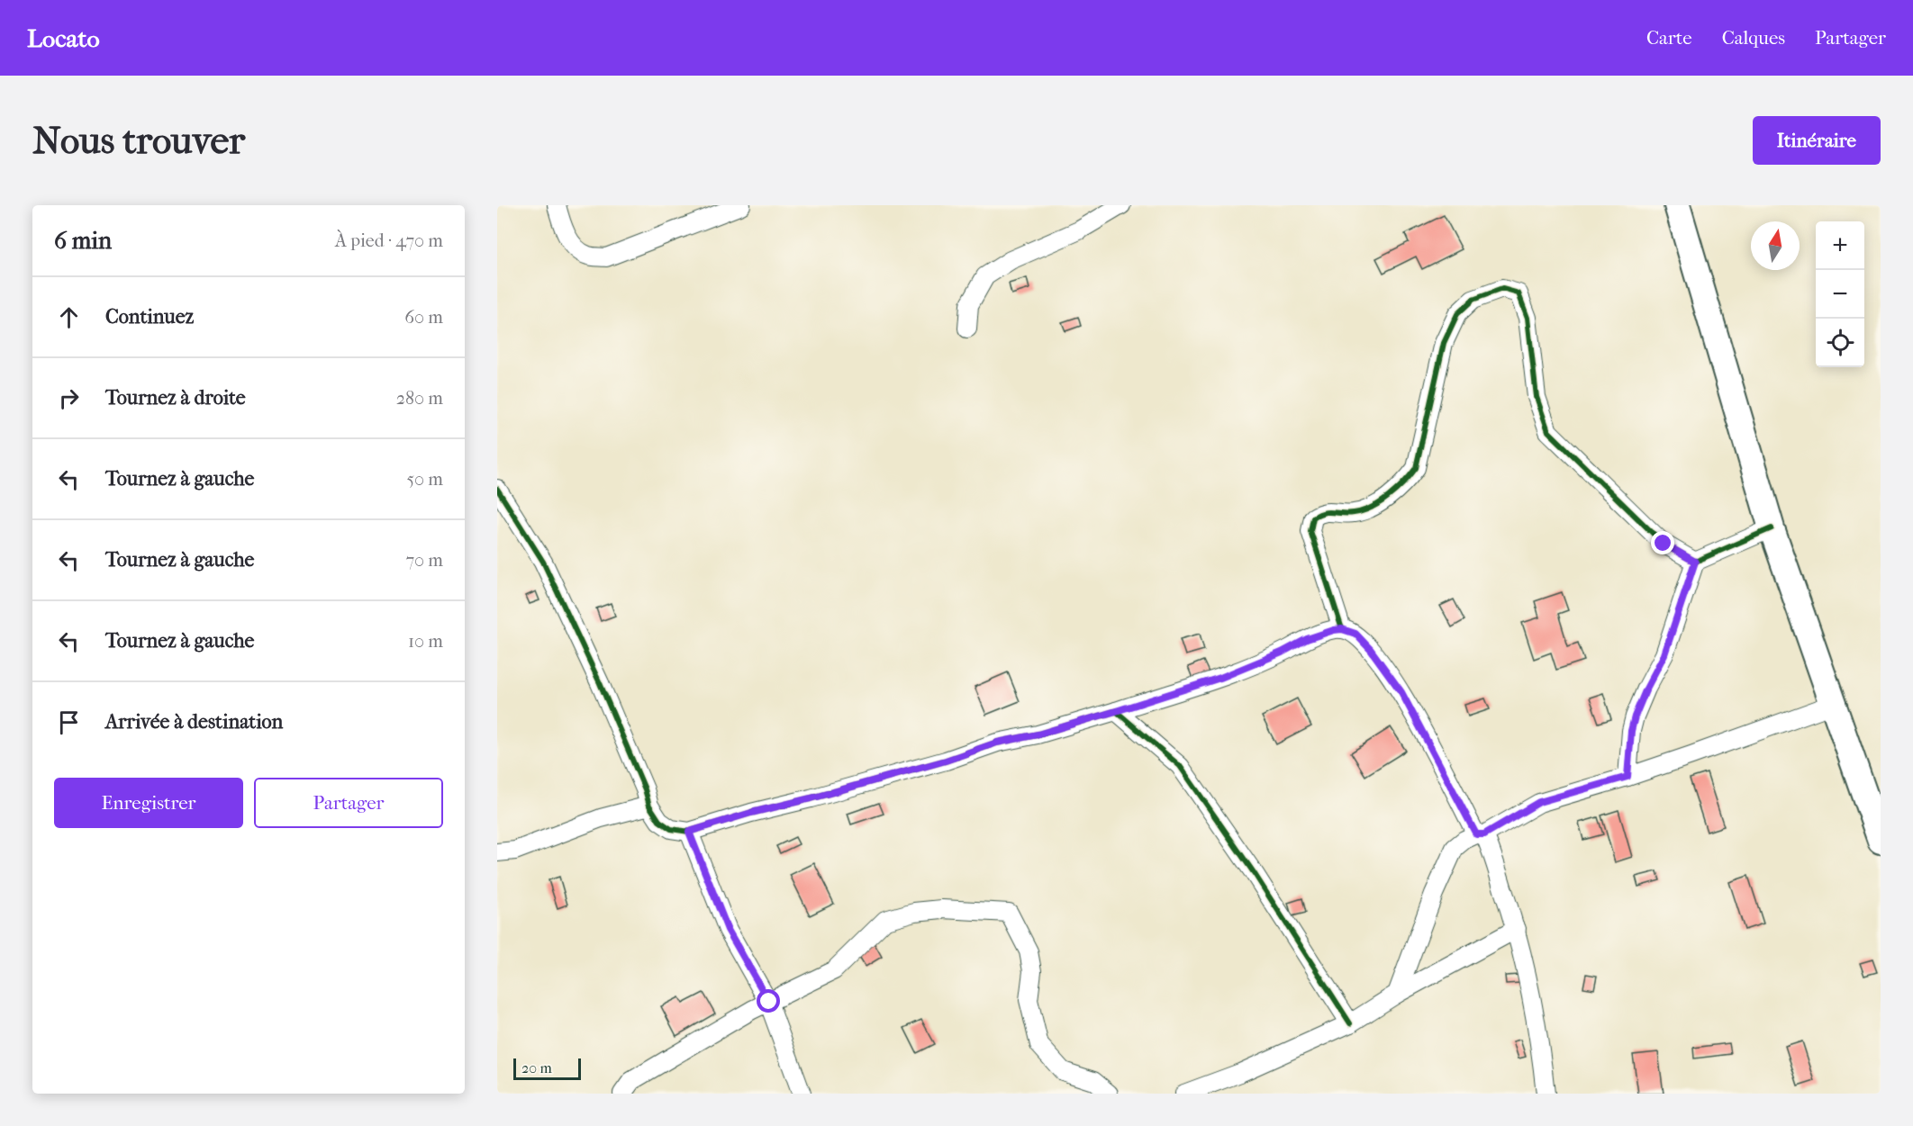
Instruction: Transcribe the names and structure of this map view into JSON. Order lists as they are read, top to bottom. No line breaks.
{"scale_bar":"20 m","north":"top","page":{"header":"Locato","nav":["Carte","Calques","Partager"],"buttons":["Itinéraire",["Enregistrer","Partager"]],"title":"Nous trouver","heading":["6 min","À pied · 470 m"],"map_buttons":["+","−"],"list":[["Continuez","60 m"],["Tournez à droite","280 m"],["Tournez à gauche","50 m"],["Tournez à gauche","70 m"],["Tournez à gauche","10 m"],"Arrivée à destination"],"scale":"20 m"}}
